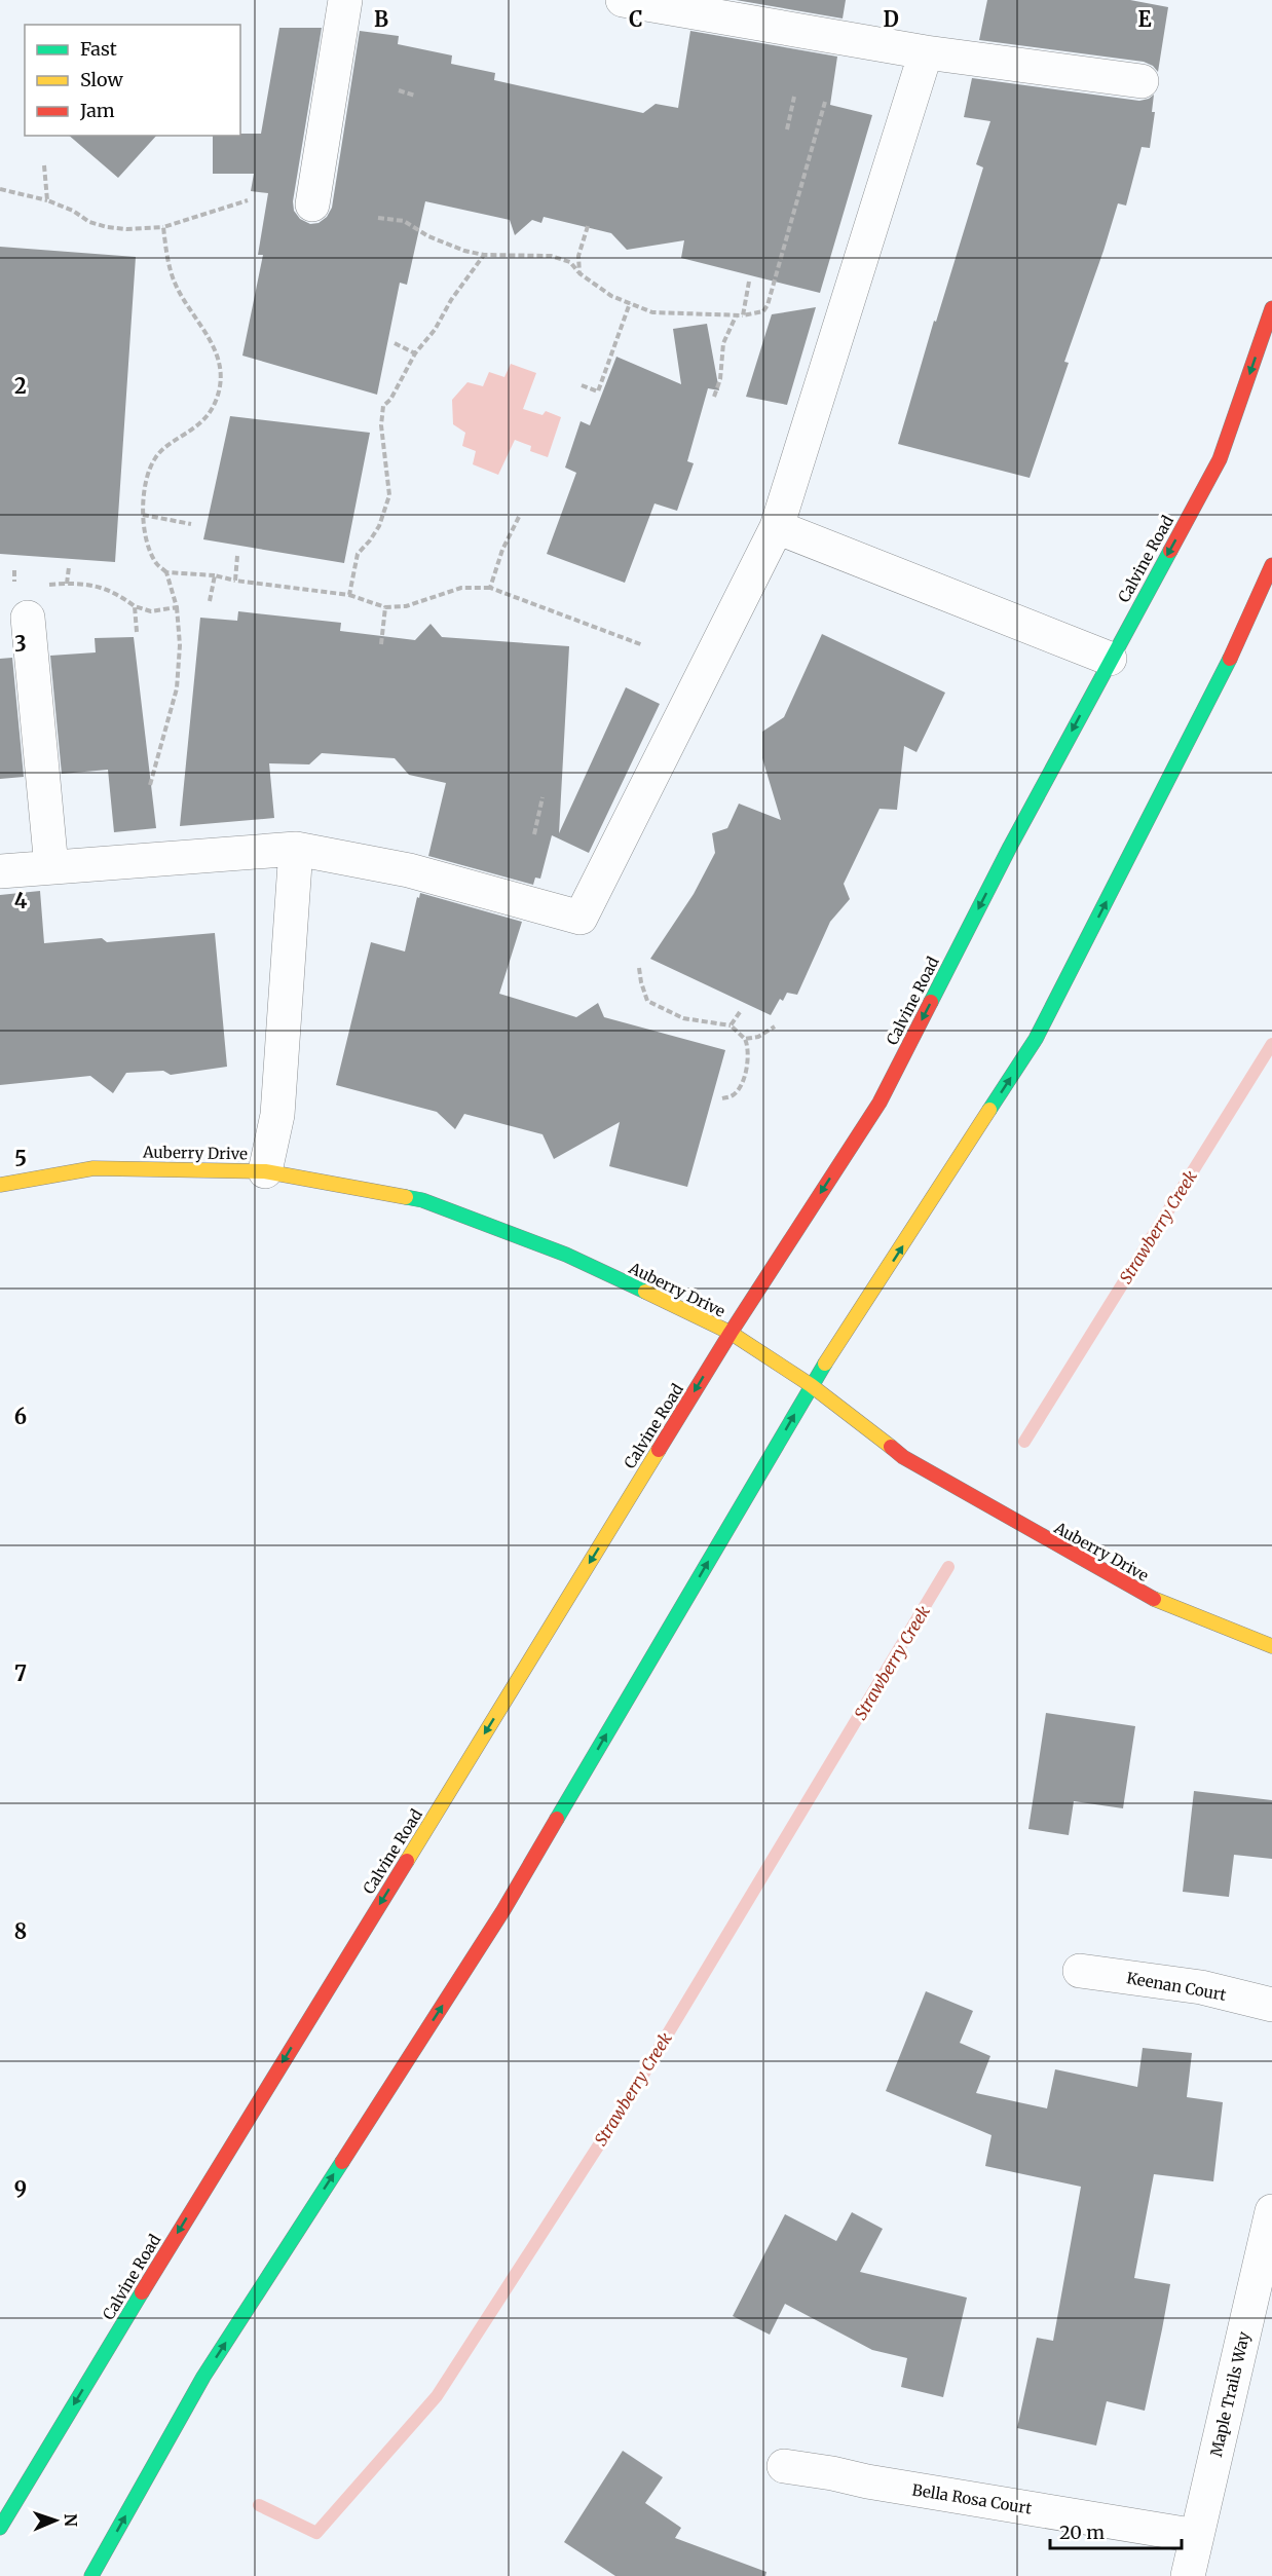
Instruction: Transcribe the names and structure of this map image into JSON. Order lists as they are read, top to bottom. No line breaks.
{"streets":{"main road":["Calvine Road","Auberry Drive"],"street":["Keenan Court","Maple Trails Way","Bella Rosa Court"]},"crossings":[["Calvine Road","Auberry Drive"],["Maple Trails Way","Bella Rosa Court"]],"water":["Strawberry Creek"],"legend":["Fast","Slow","Jam"],"scale_bar":"20 m","north":"right","grid":{"columns":["B","C","D","E"],"rows":["2","3","4","5","6","7","8","9"]}}
